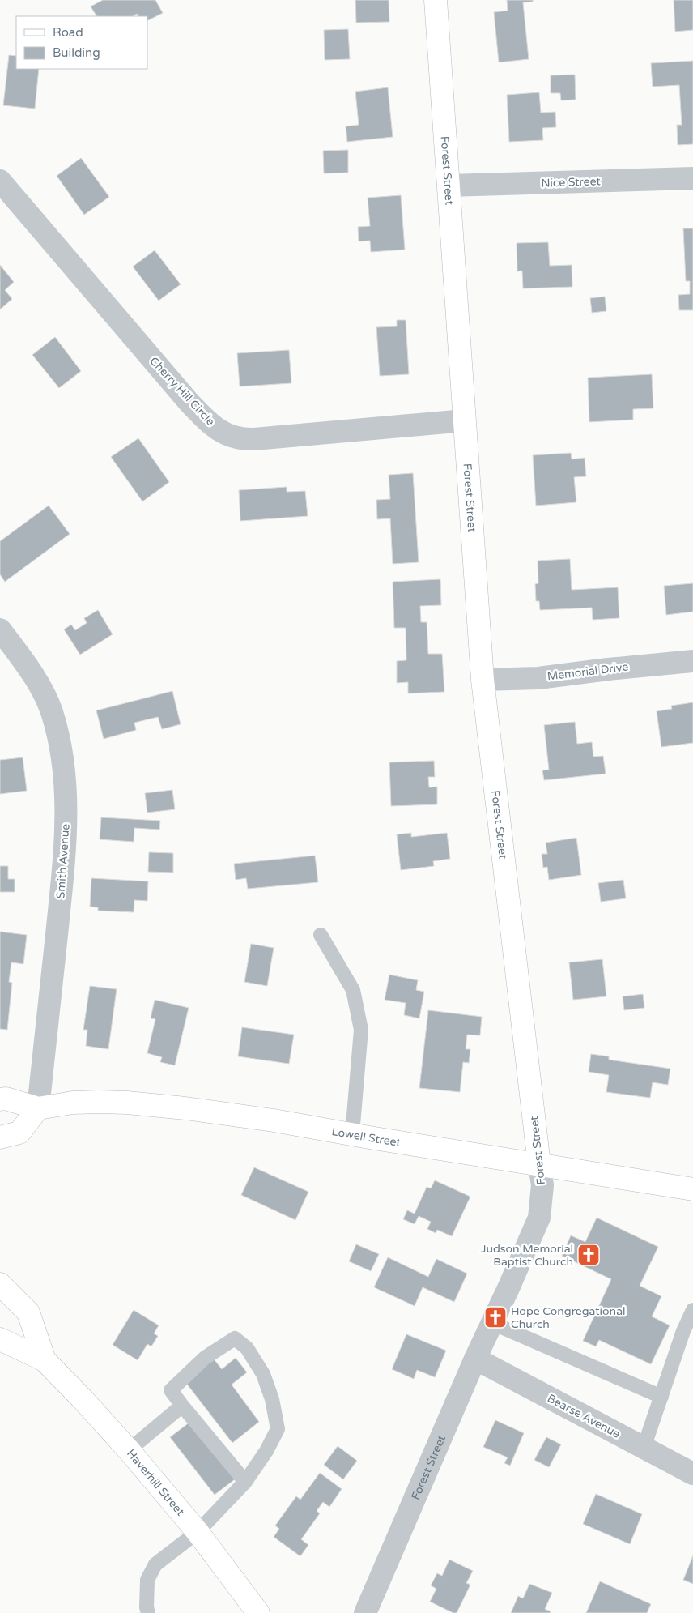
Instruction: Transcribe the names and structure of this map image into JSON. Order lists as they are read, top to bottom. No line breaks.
{"streets":{"main road":["Forest Street","Lowell Street","Haverhill Street"],"street":["Nice Street","Cherry Hill Circle","Memorial Drive","Smith Avenue","Bearse Avenue"]},"crossings":[["Forest Street","Nice Street"],["Forest Street","Cherry Hill Circle"],["Forest Street","Memorial Drive"],["Forest Street","Lowell Street"],["Forest Street","Bearse Avenue"],["Smith Avenue","Lowell Street"]],"places":{"church":["Judson Memorial Baptist Church","Hope Congregational Church"]},"legend":["Road","Building"]}
